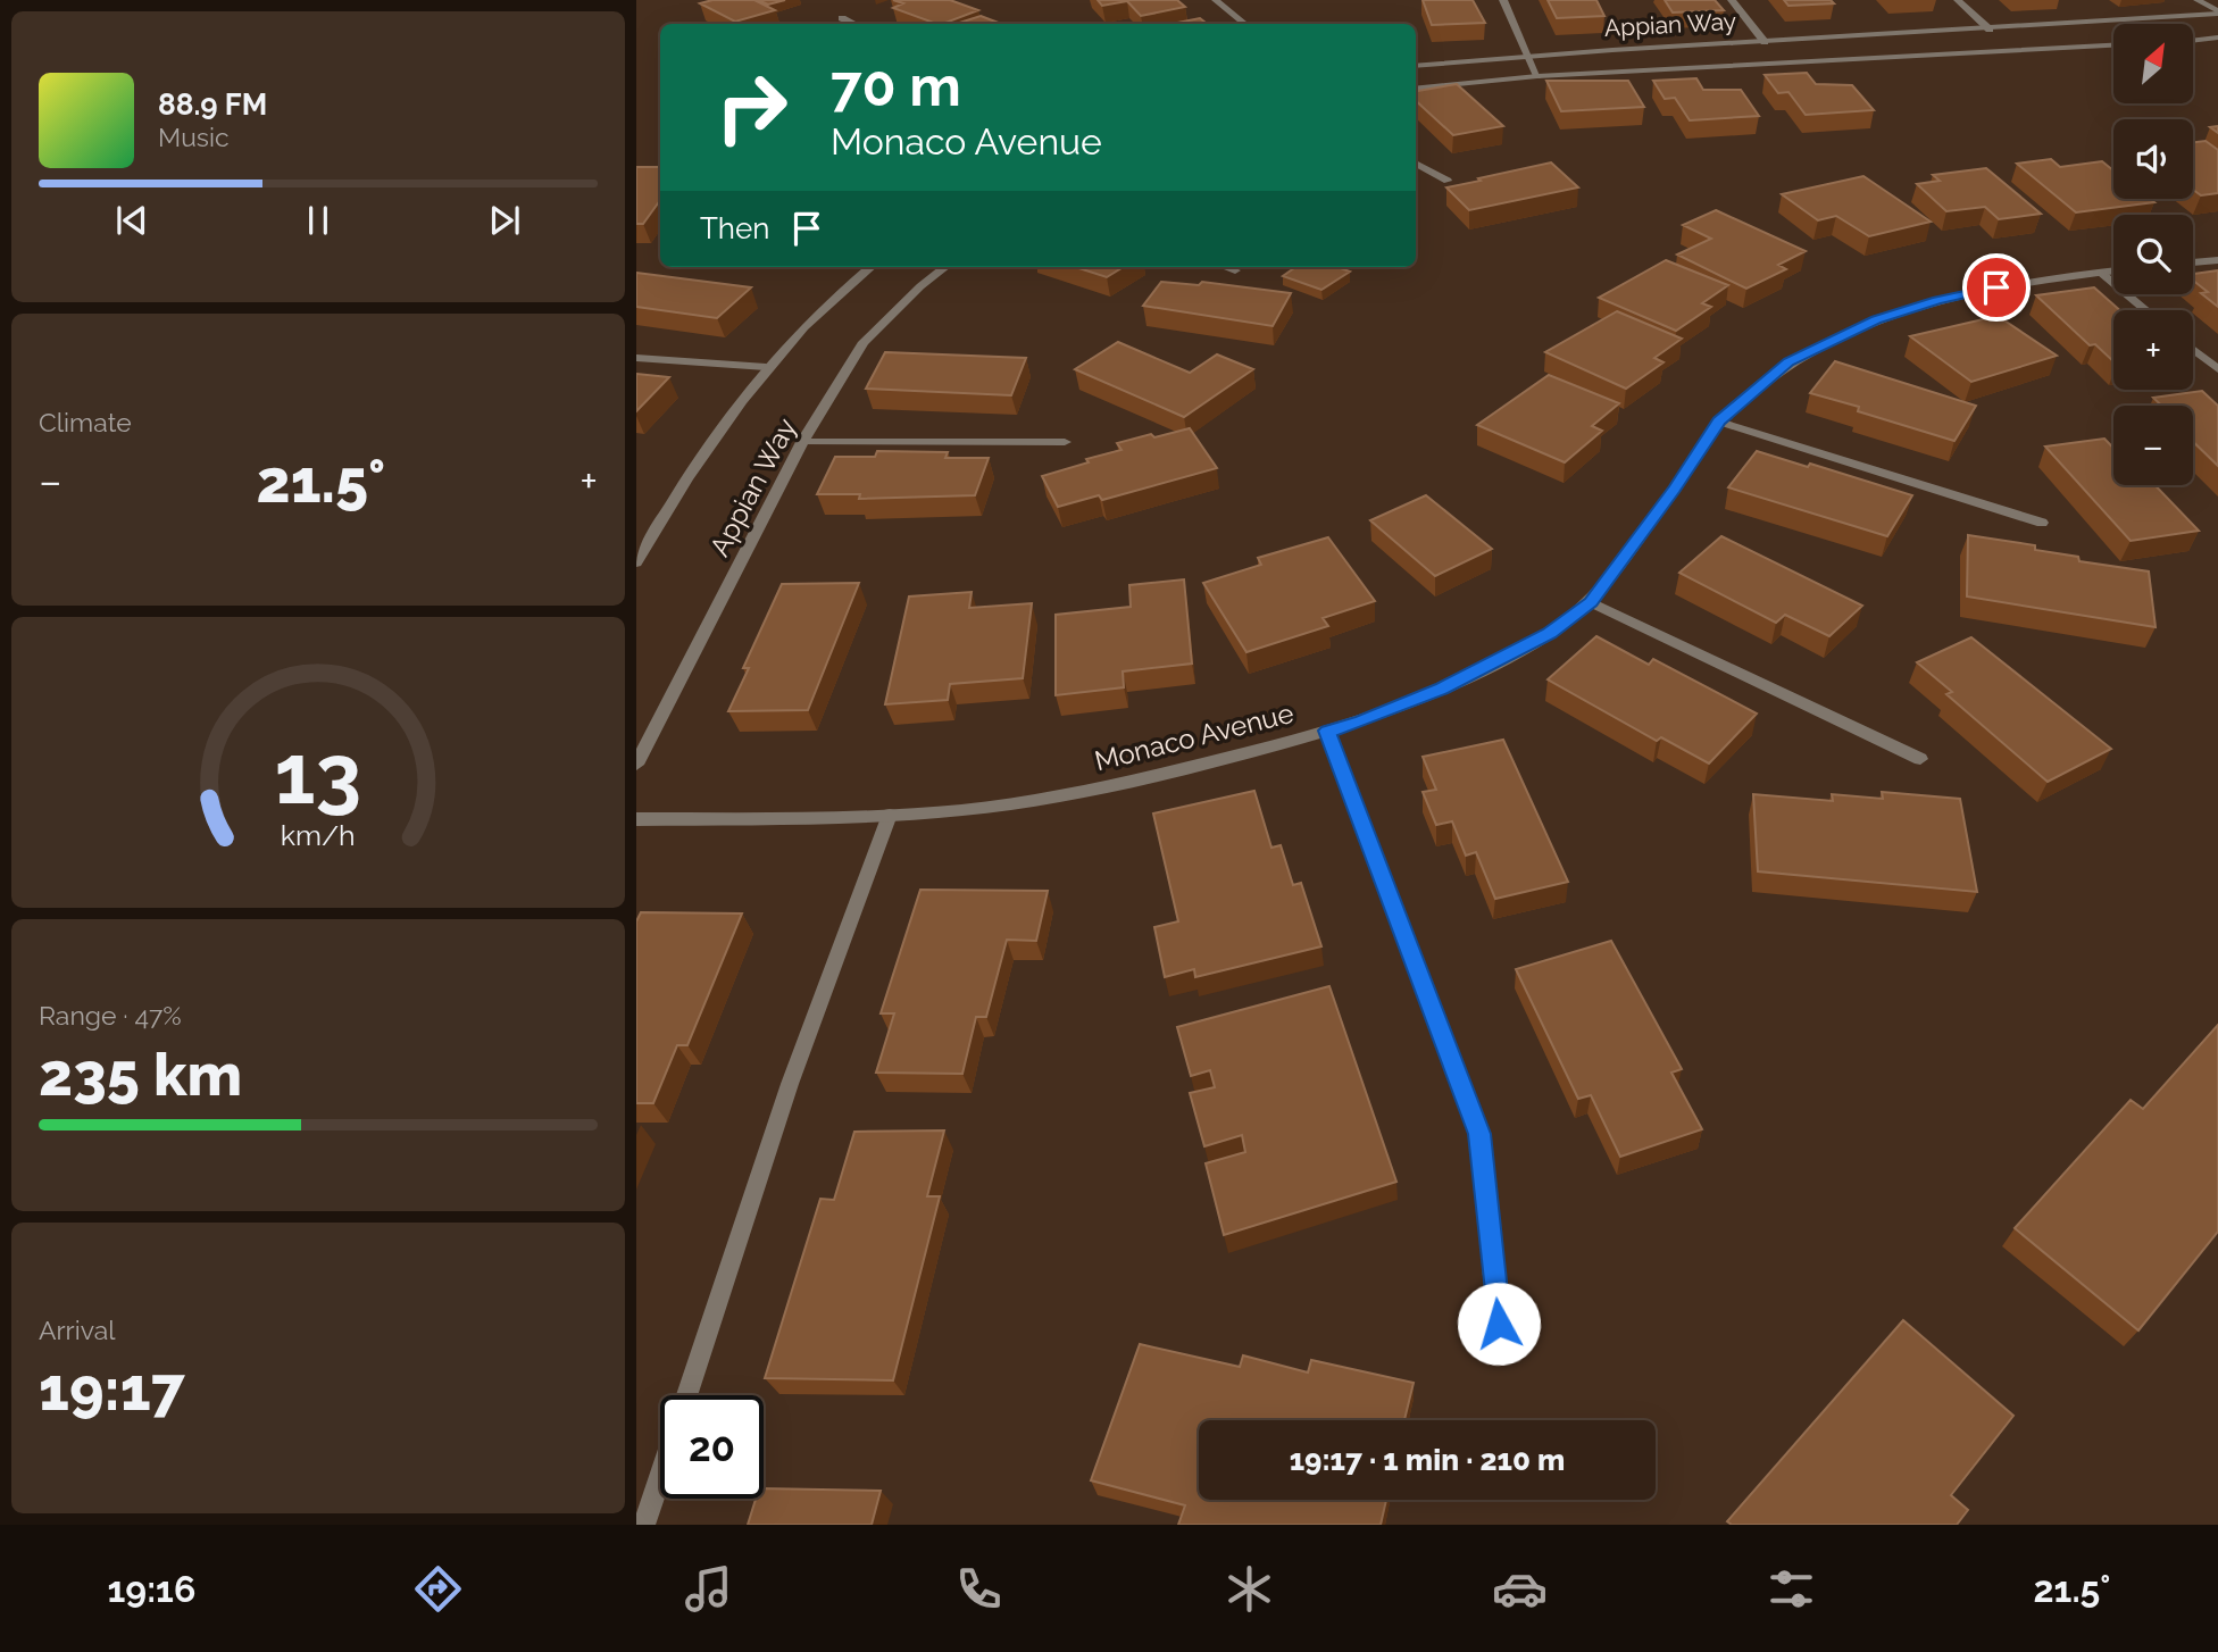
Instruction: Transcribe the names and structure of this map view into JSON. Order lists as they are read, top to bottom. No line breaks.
{"streets":{"street":["Appian Way","Monaco Avenue"]},"north":"top right","page":{"map_buttons":["+","−"],"turn":["70 m","Monaco Avenue"],"song":["88.9 FM","Music"],"then":"Then","tile":["Climate",["Range · 47%","235 km"],["Arrival","19:17"]],"heat":["−","21.5°","+"],"limit":"20","trip":"19:17 · 1 min · 210 m","tabs":["19:16","21.5°"],"gauge":["13","km/h"]}}
